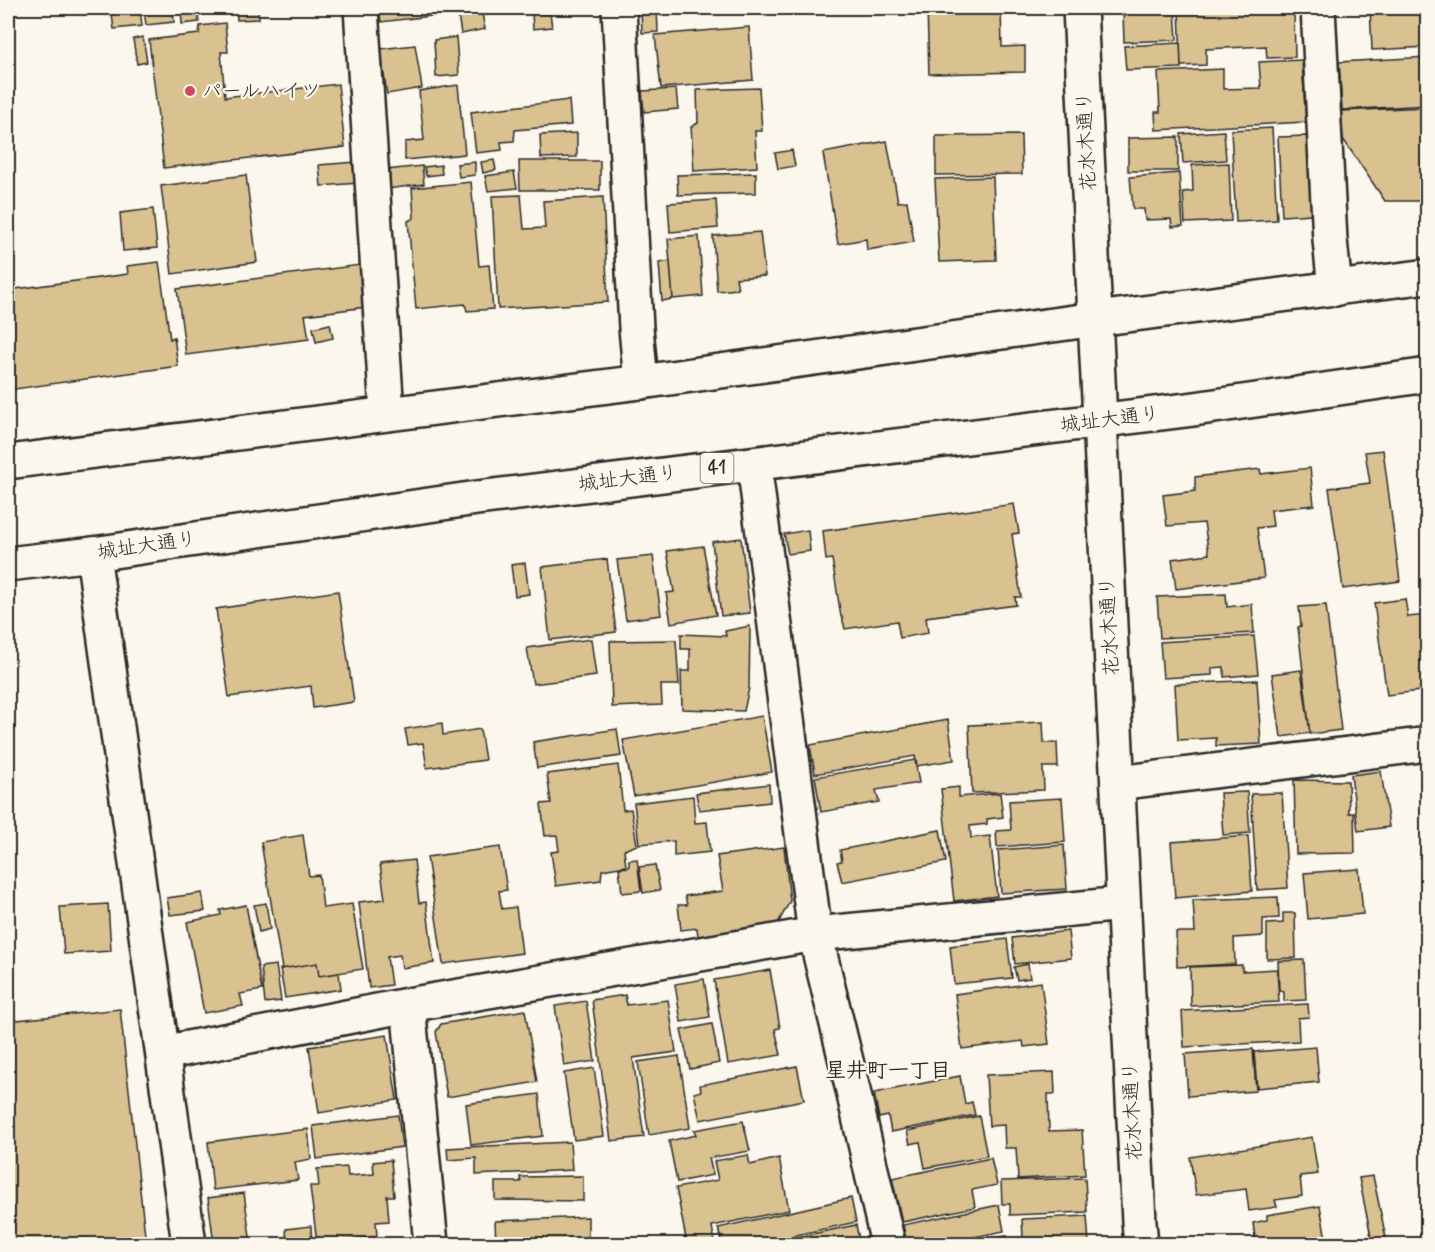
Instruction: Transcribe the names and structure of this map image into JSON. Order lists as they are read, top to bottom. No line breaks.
{"streets":{"main road":["花水木通り","城址大通り","41"]},"crossings":[["花水木通り","城址大通り"]],"districts":["星井町一丁目"],"places":["パールハイツ"]}
